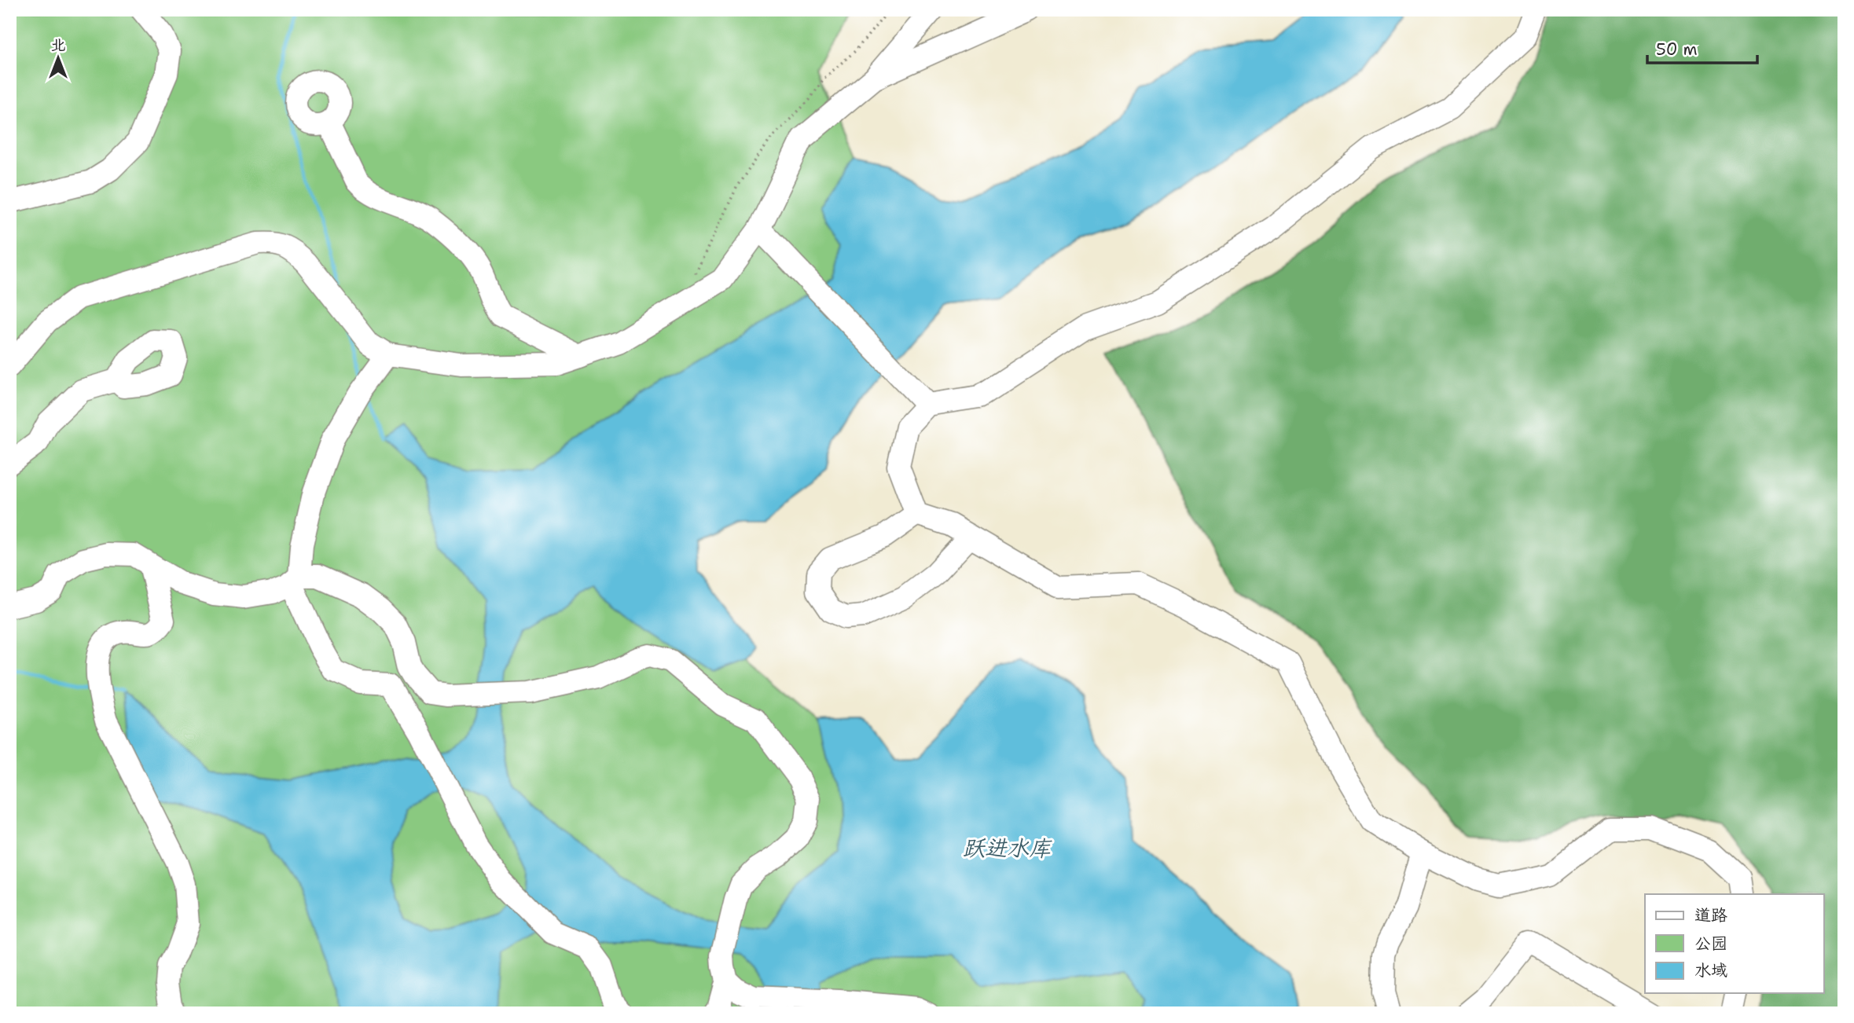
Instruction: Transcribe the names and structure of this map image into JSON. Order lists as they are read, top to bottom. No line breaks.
{"water":["跃进水库"],"legend":["道路","公园","水域"],"scale_bar":"50 m","north":"top"}
